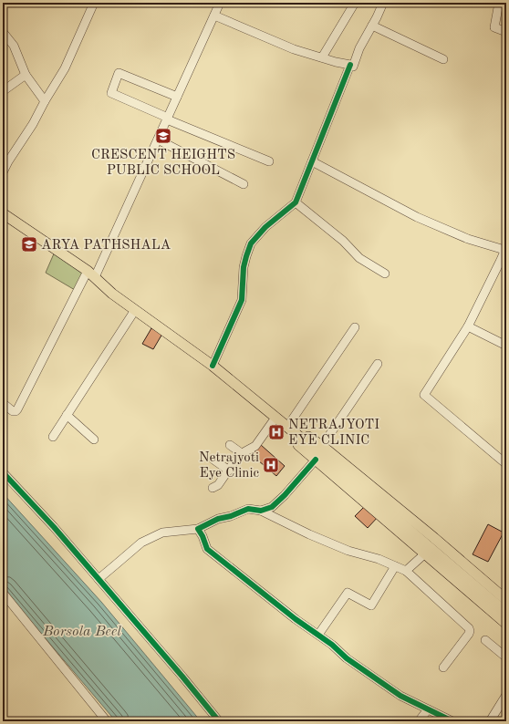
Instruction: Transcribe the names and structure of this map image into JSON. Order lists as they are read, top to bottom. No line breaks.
{"water":["Borsola Beel"],"places":{"school or university":["CRESCENT HEIGHTS PUBLIC SCHOOL","ARYA PATHSHALA"],"hospital":["NETRAJYOTI EYE CLINIC","Netrajyoti Eye Clinic"]}}
